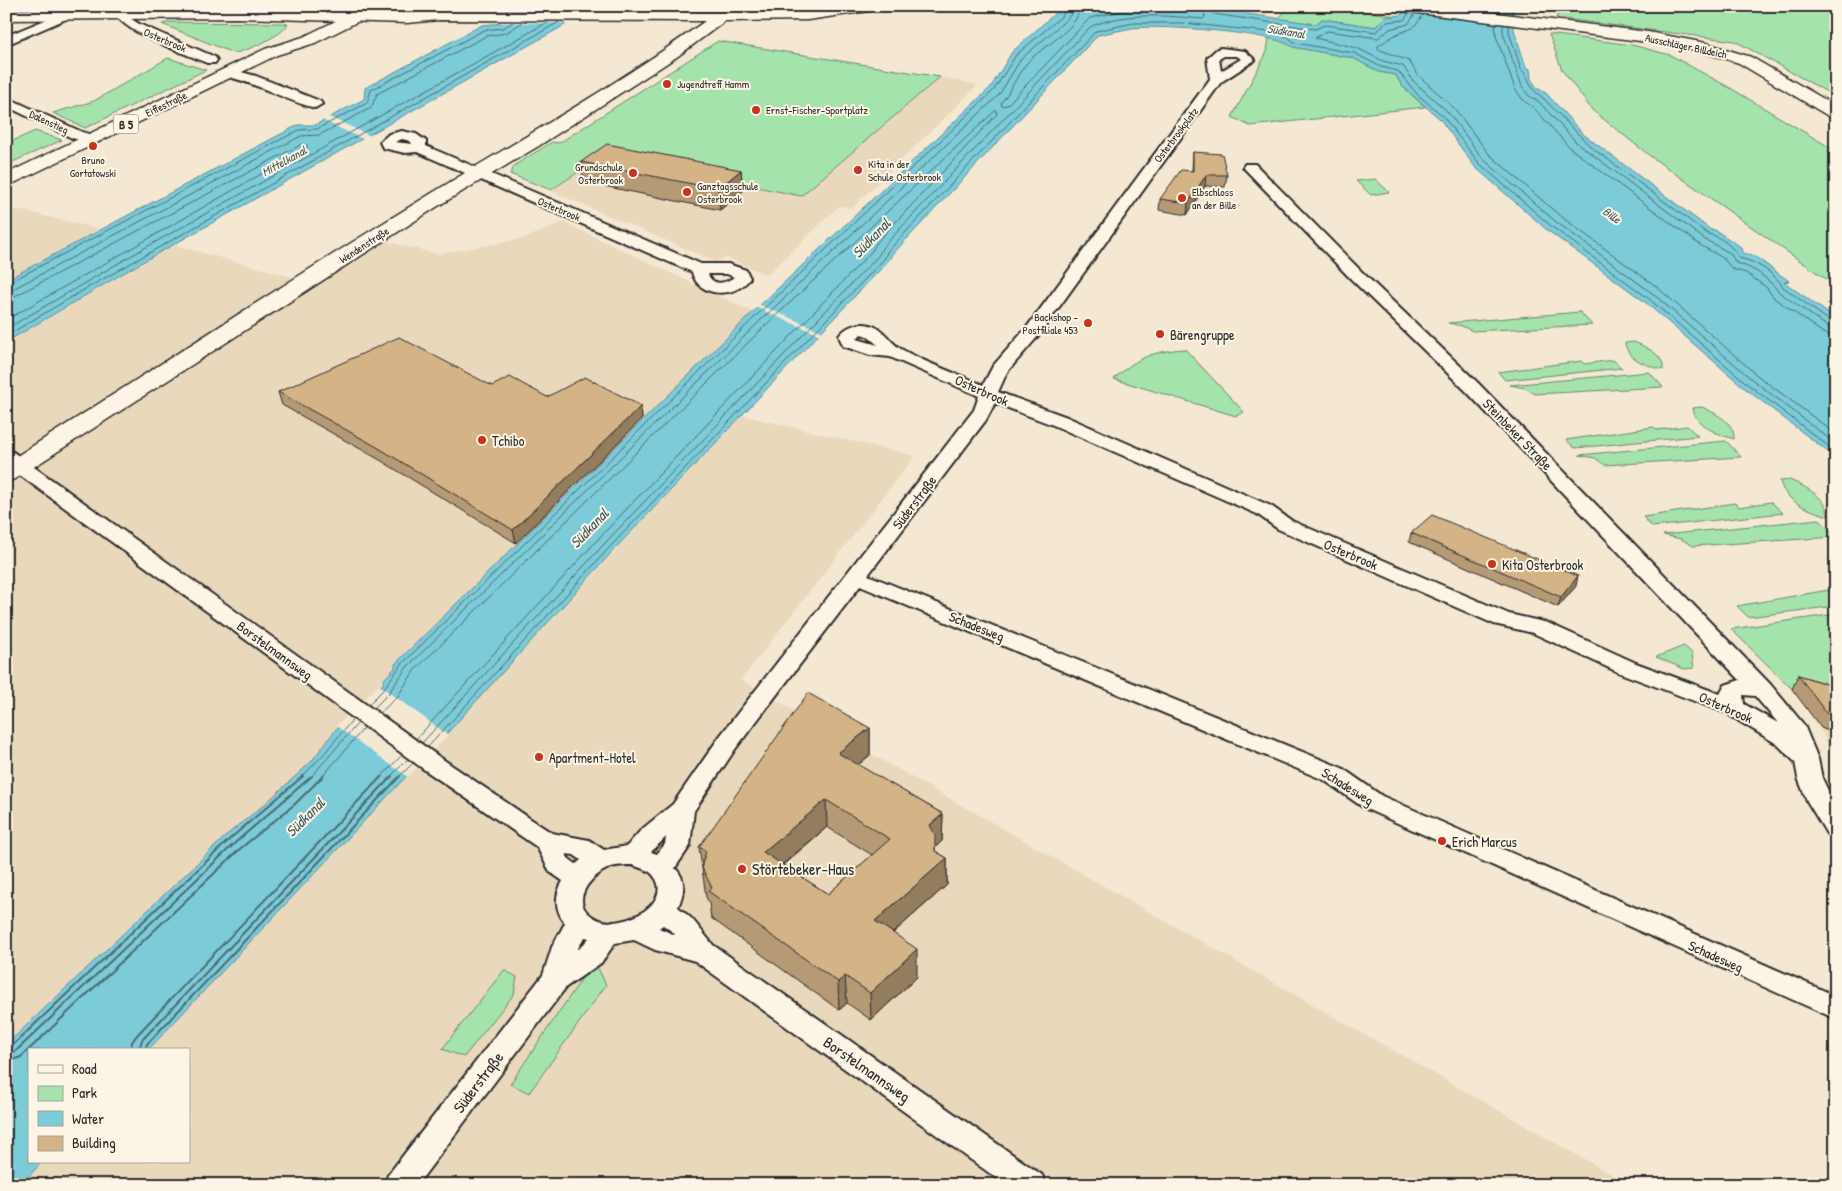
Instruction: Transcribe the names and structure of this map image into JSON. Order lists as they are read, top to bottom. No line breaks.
{"streets":{"street":["Osterbrook","Ausschläger Billdeich","Eiffestraße","Dalenstieg","B 5","Osterbrookplatz","Wendenstraße","Steinbeker Straße","Süderstraße","Schadesweg","Borstelmannsweg"]},"crossings":[["Osterbrook","Wendenstraße"],["Osterbrook","Steinbeker Straße"],["Osterbrook","Süderstraße"],["Eiffestraße","Dalenstieg"],["Osterbrookplatz","Süderstraße"],["Wendenstraße","Borstelmannsweg"],["Süderstraße","Schadesweg"],["Süderstraße","Borstelmannsweg"]],"water":["Südkanal","Mittelkanal","Bille"],"places":["Jugendtreff Hamm","Ernst-Fischer-Sportplatz","Bruno Gortatowski","Kita in der Schule Osterbrook","Grundschule Osterbrook","Ganztagsschule Osterbrook","Elbschloss an der Bille","Backshop - Postfiliale 453","Bärengruppe","Tchibo","Kita Osterbrook","Apartment-Hotel","Erich Marcus","Störtebeker-Haus"],"legend":["Road","Park","Water","Building"]}
